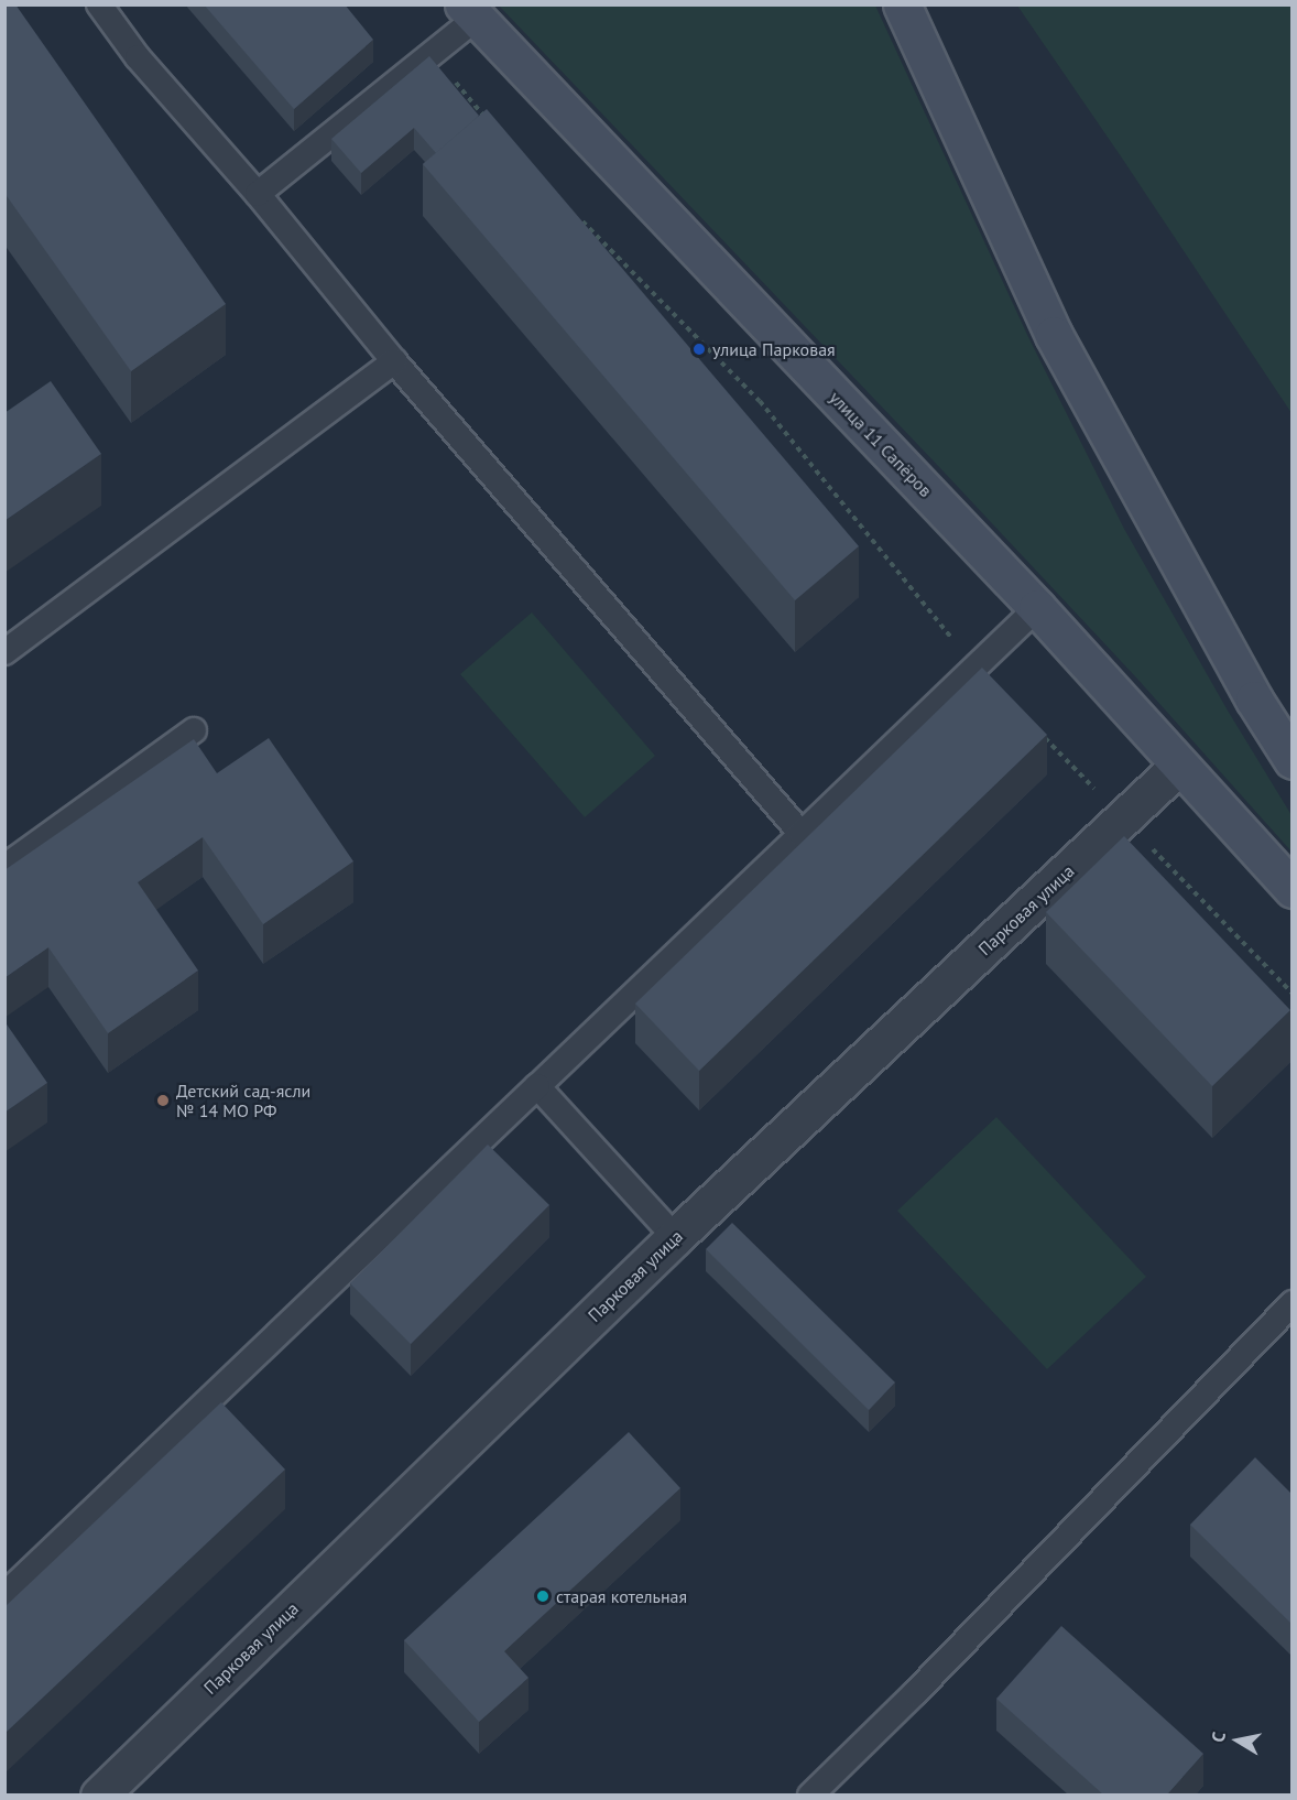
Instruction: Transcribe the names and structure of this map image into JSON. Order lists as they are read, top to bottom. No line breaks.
{"streets":{"main road":["улица 11 Сапёров"],"street":["Парковая улица"]},"crossings":[["улица 11 Сапёров","Парковая улица"]],"places":["улица Парковая","Детский сад-ясли № 14 МО РФ","старая котельная"],"north":"left"}
